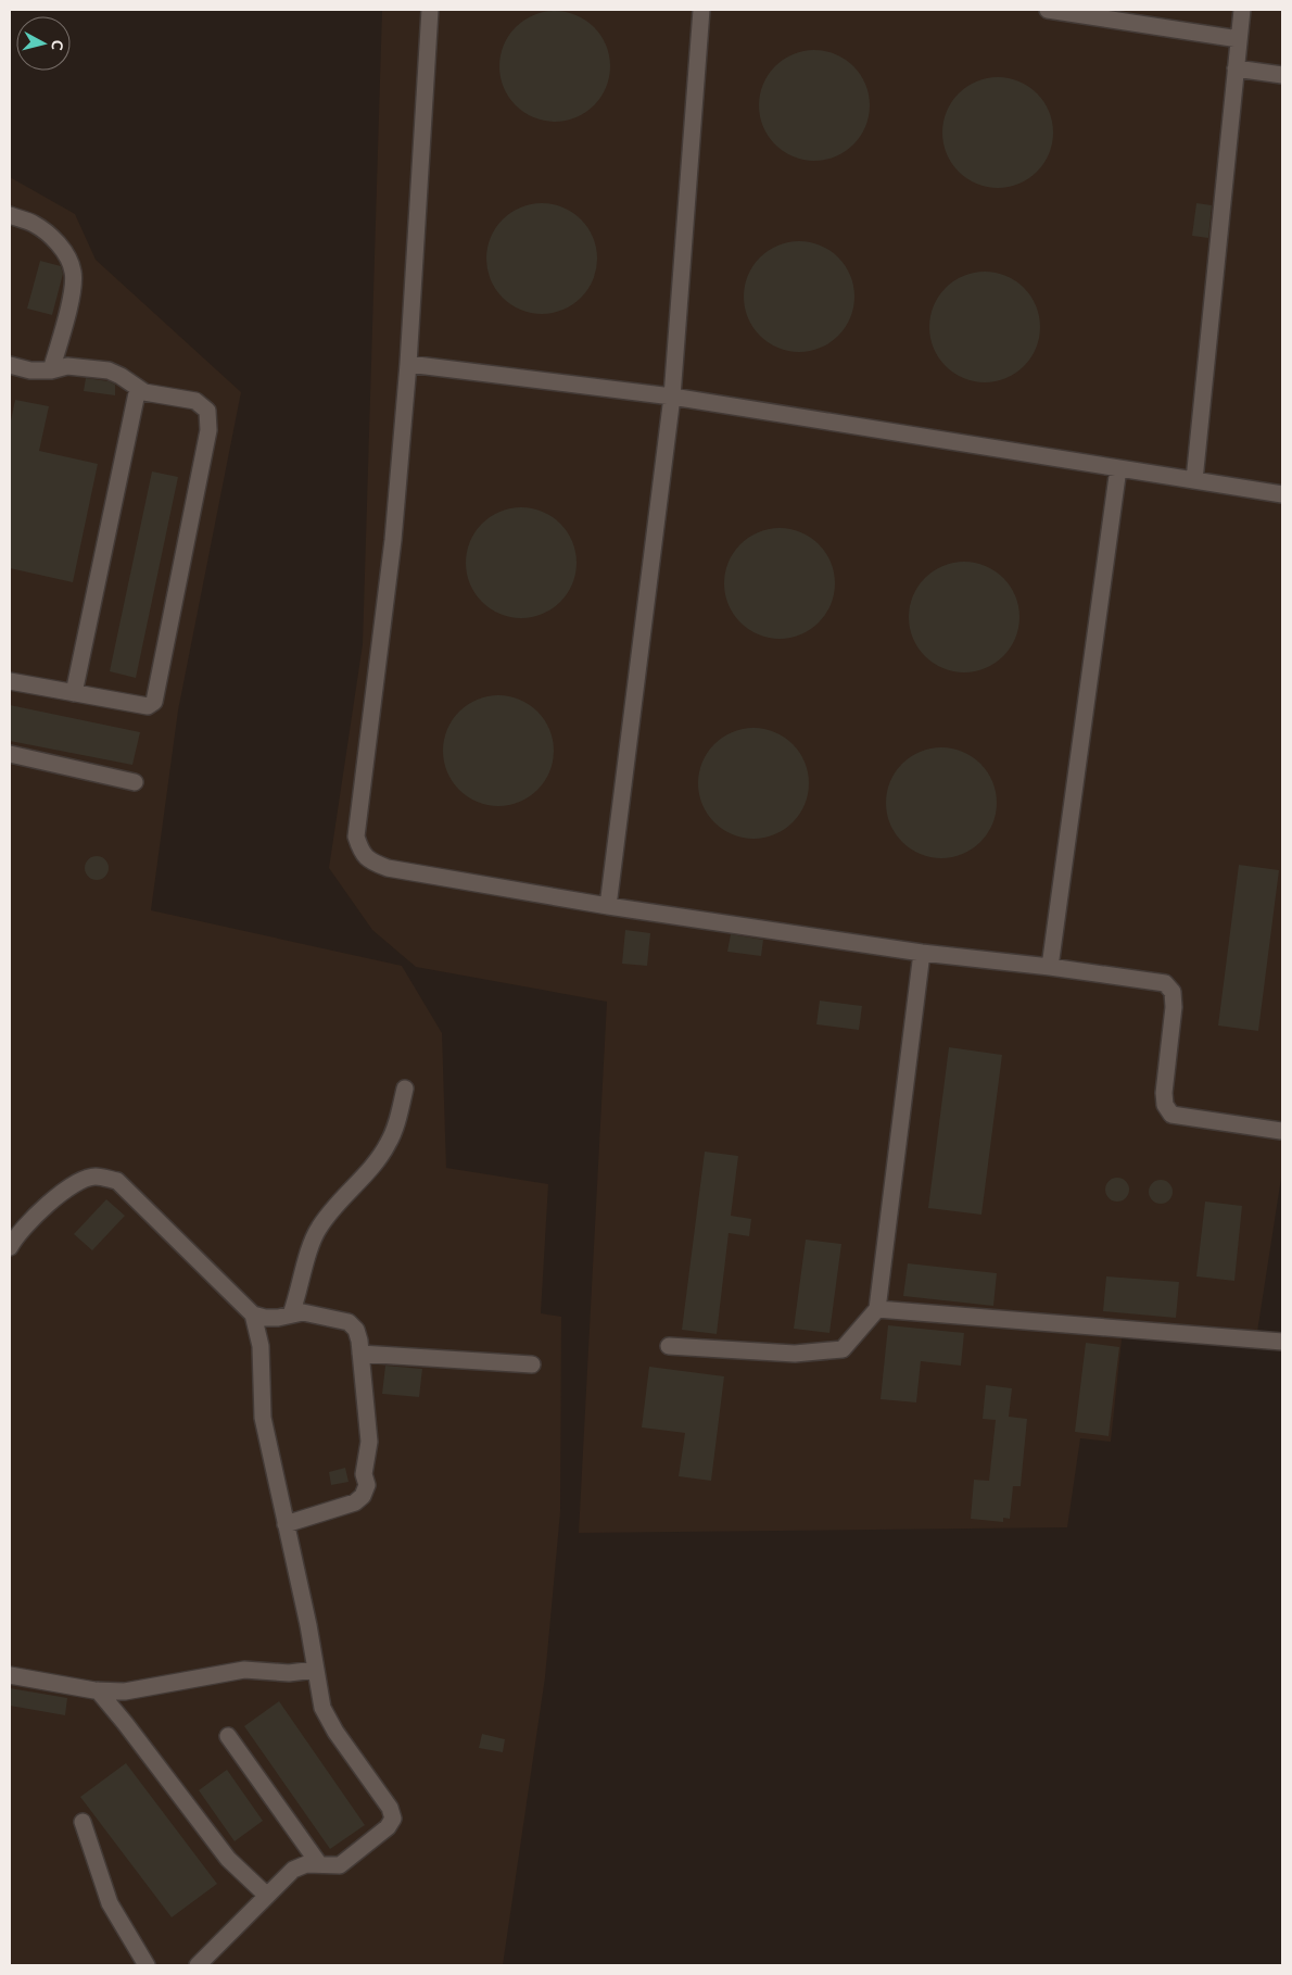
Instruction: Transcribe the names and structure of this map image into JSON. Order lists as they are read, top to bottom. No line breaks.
{"north":"right"}
